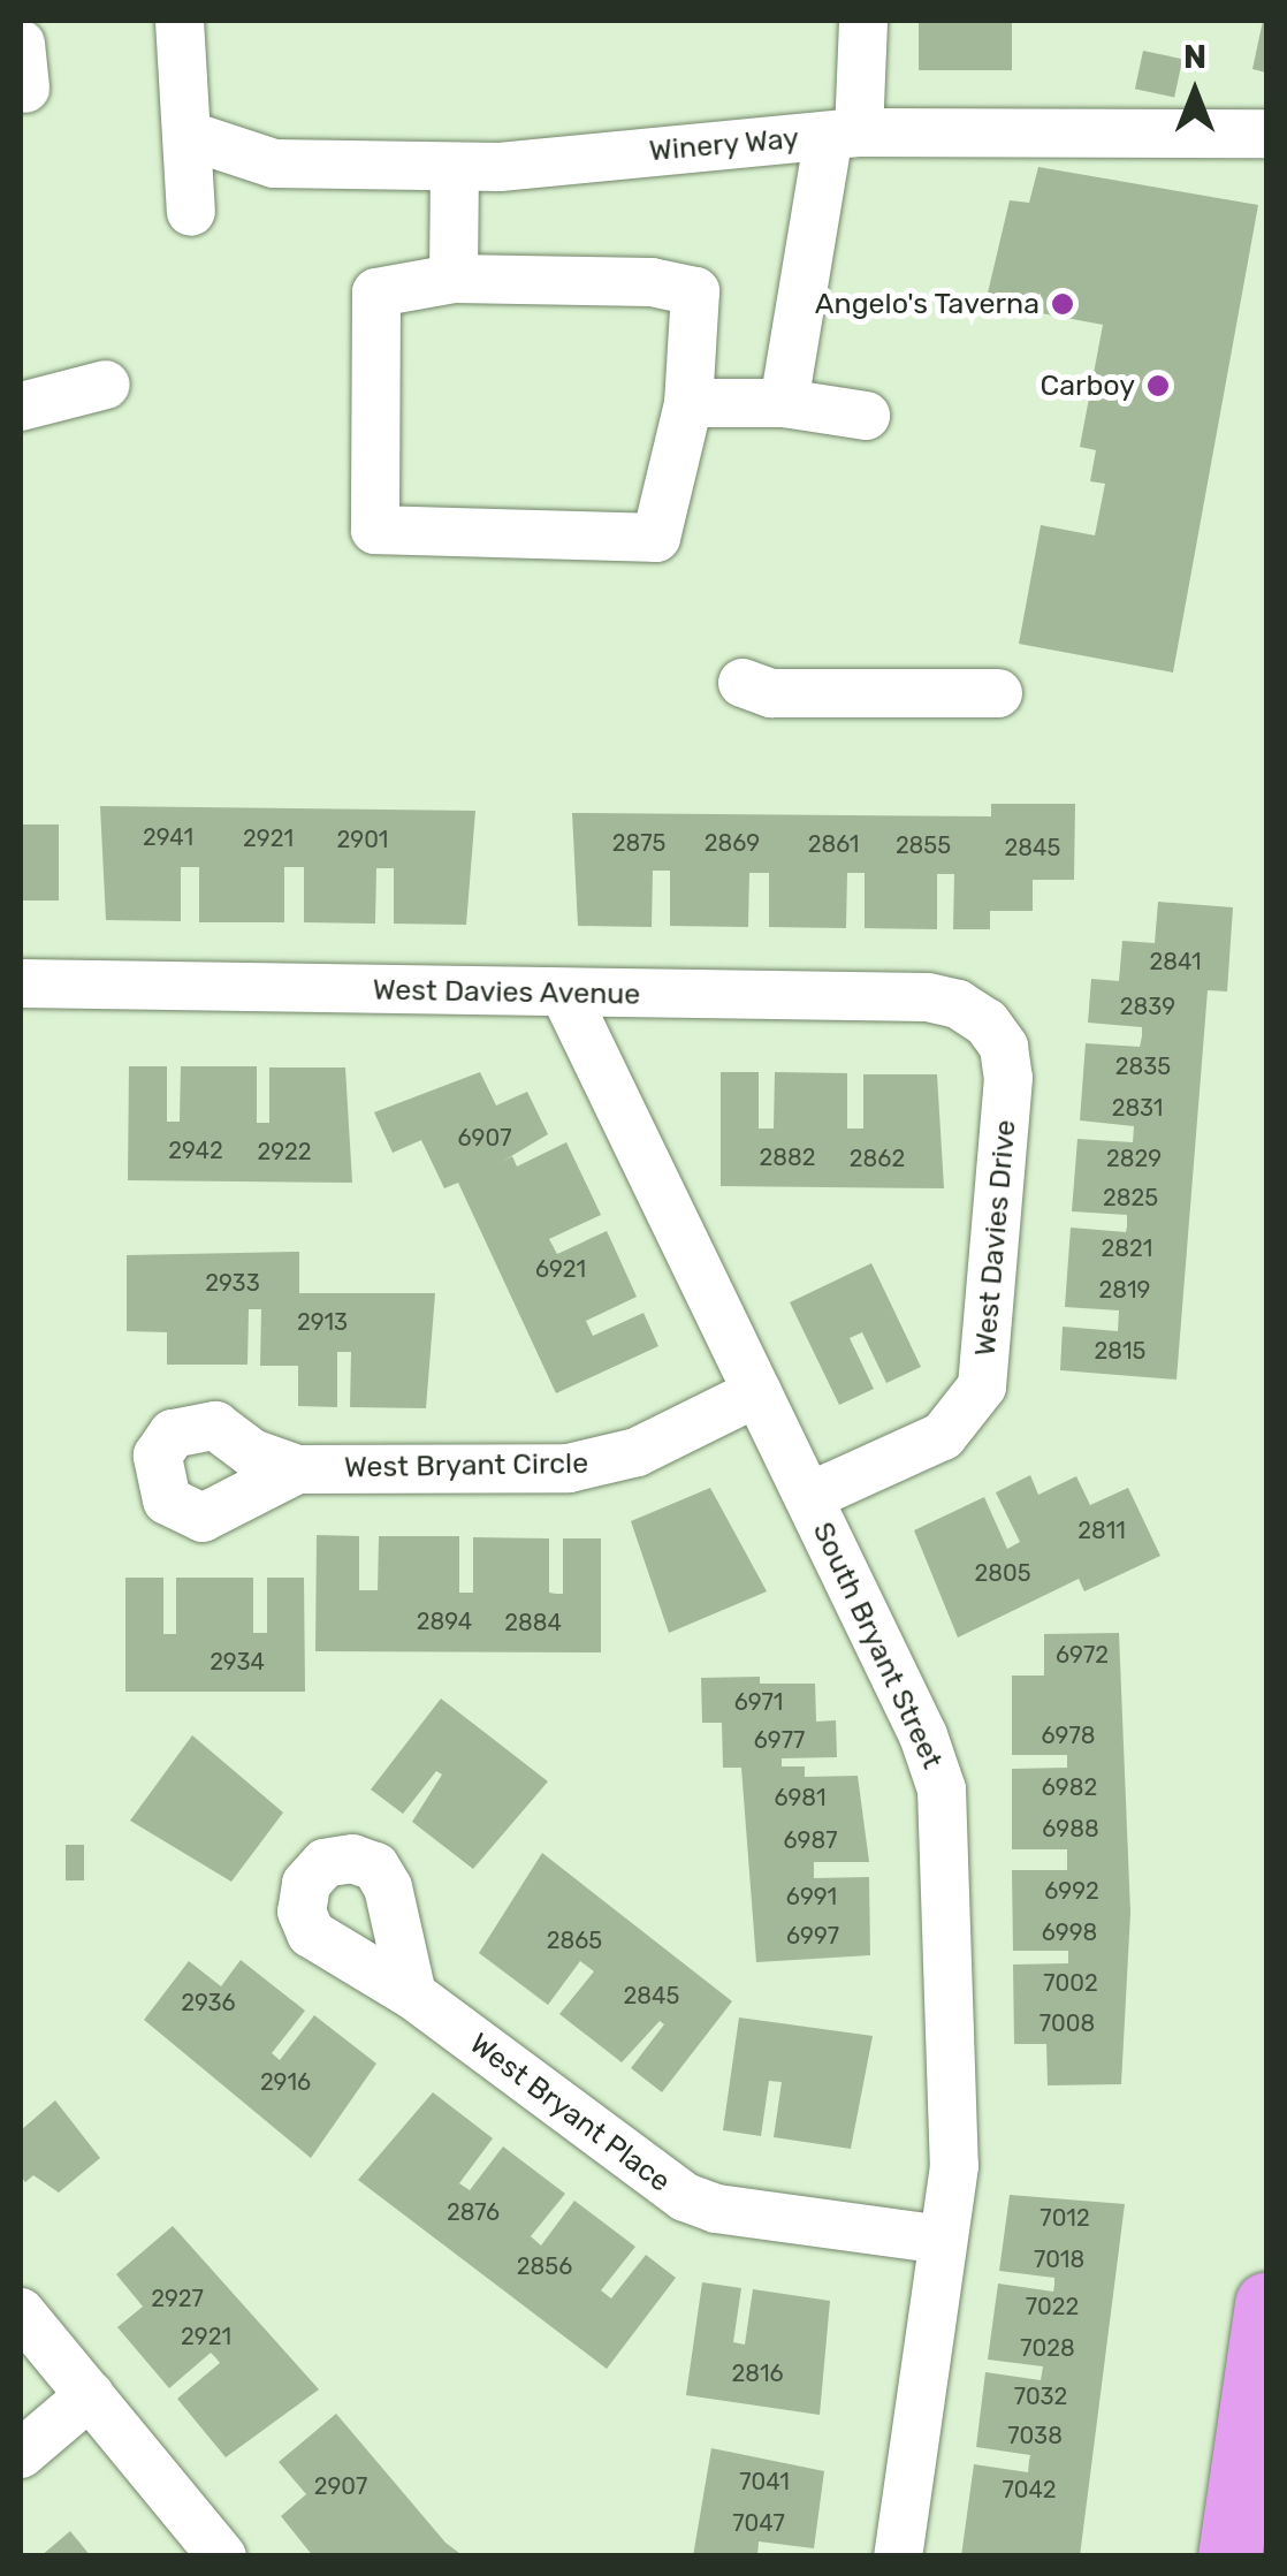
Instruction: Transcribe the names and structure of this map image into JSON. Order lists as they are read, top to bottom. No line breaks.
{"streets":{"street":["Winery Way","West Davies Avenue","West Davies Drive","West Bryant Circle","South Bryant Street","West Bryant Place"]},"crossings":[["West Davies Avenue","West Davies Drive"],["West Davies Avenue","South Bryant Street"],["West Davies Drive","South Bryant Street"],["West Bryant Circle","South Bryant Street"],["South Bryant Street","West Bryant Place"]],"places":["Angelo's Taverna","Carboy"],"house_numbers":["2941","2921","2901","2875","2869","2861","2855","2845","2841","2839","2835","2831","6907","2942","2922","2882","2862","2829","2825","2821","6921","2933","2819","2913","2815","2811","2805","2894","2884","6972","2934","6971","6978","6977","6982","6981","6988","6987","6992","6991","6998","6997","2865","7002","2845","2936","7008","2916","2876","7012","7018","2856","2927","7022","2921","7028","2816","7032","7038","7041","2907","7042","7047"],"north":"top"}
